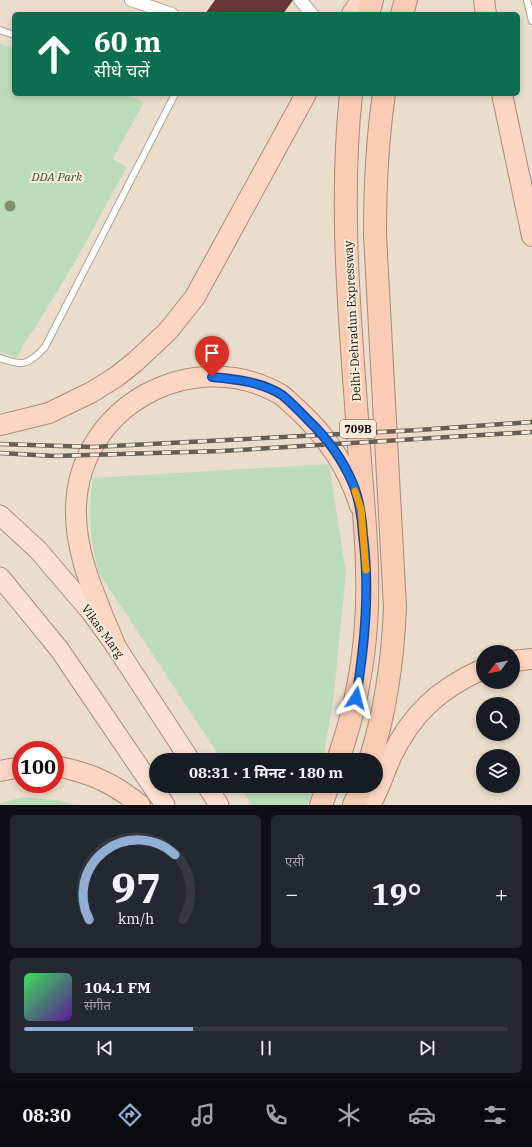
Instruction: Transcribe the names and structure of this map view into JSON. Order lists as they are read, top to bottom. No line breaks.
{"streets":{"highway":["Delhi-Dehradun Expressway","709B"],"main road":["Vikas Marg"]},"parks":["DDA Park"],"north":"bottom left","page":{"turn":["60 m","सीधे चलें"],"limit":"100","trip":"08:31 · 1 मिनट · 180 m","tile":"एसी","heat":["−","19°","+"],"song":["104.1 FM","संगीत"],"tabs":"08:30","gauge":["97","km/h"]}}
